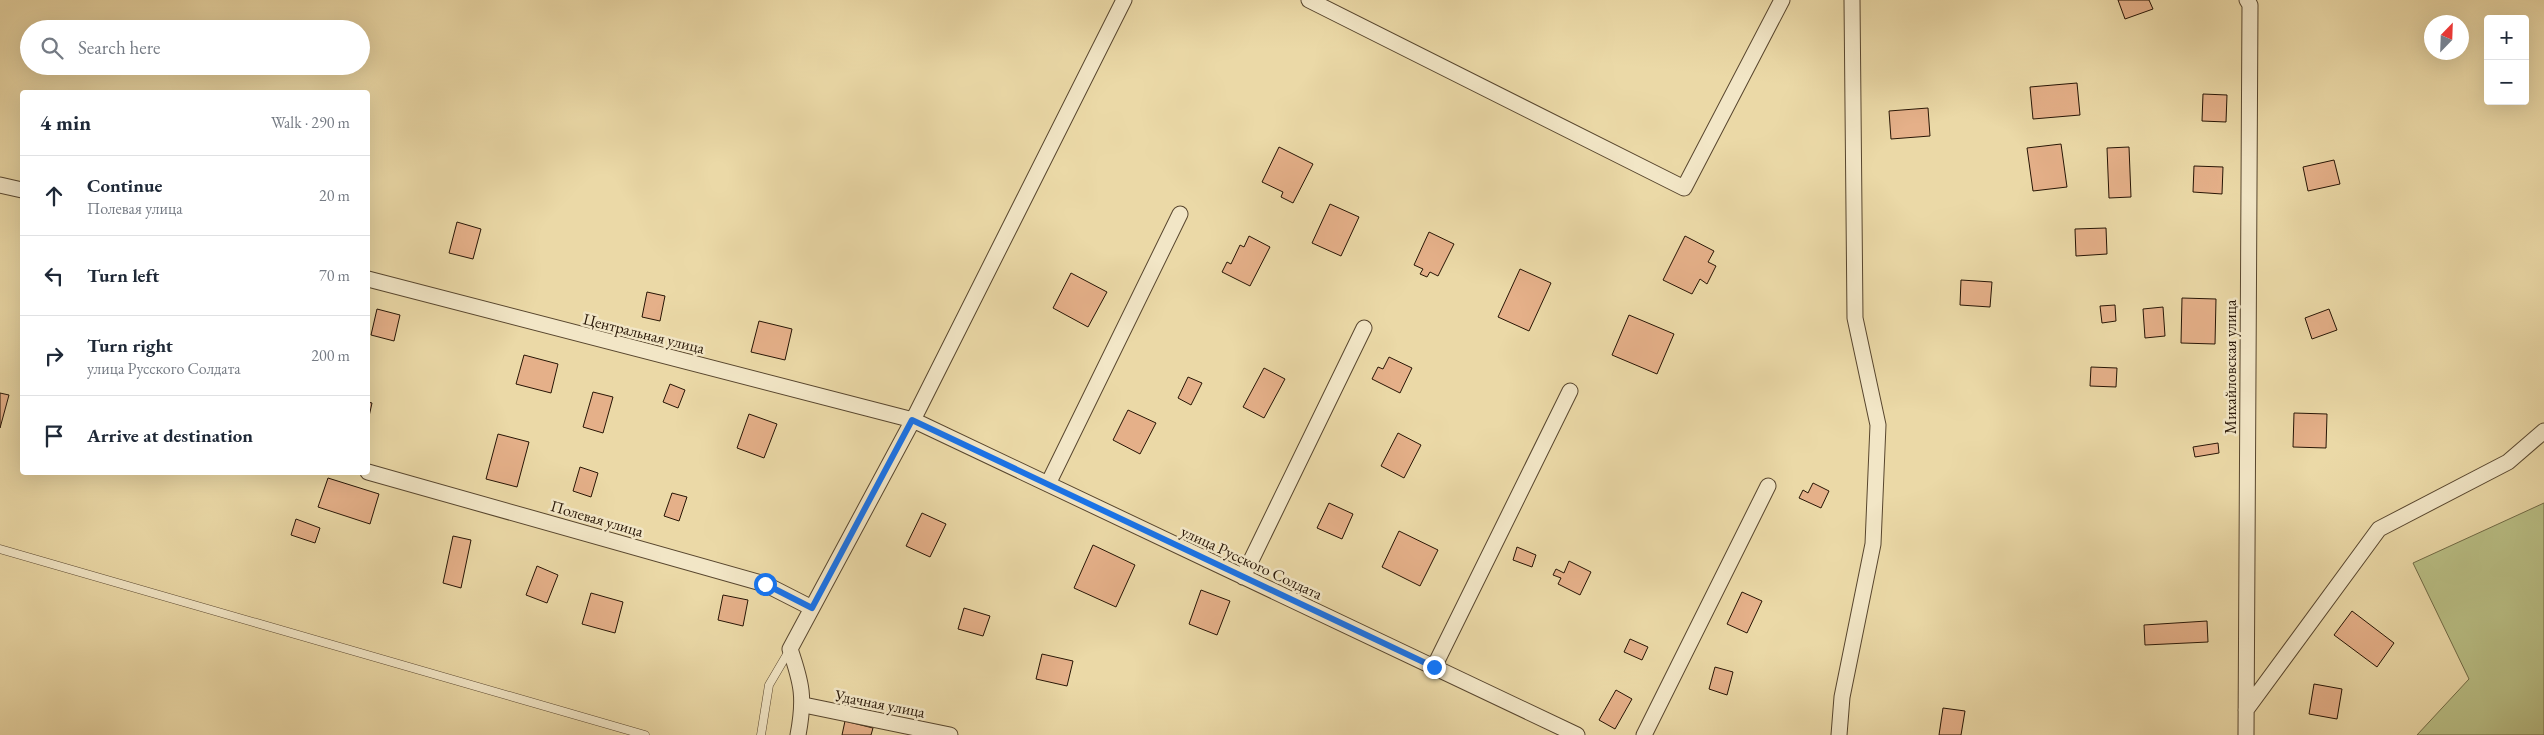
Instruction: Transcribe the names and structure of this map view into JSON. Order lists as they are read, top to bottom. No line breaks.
{"streets":{"street":["Центральная улица","Михайловская улица","Полевая улица","улица Русского Солдата","Удачная улица"]},"crossings":[["Центральная улица","улица Русского Солдата"]],"north":"top right","page":{"map_buttons":["+","−"],"search":"Search here","heading":["4 min","Walk · 290 m"],"list":[["Continue","Полевая улица","20 m"],["Turn left","70 m"],["Turn right","улица Русского Солдата","200 m"],"Arrive at destination"]}}
